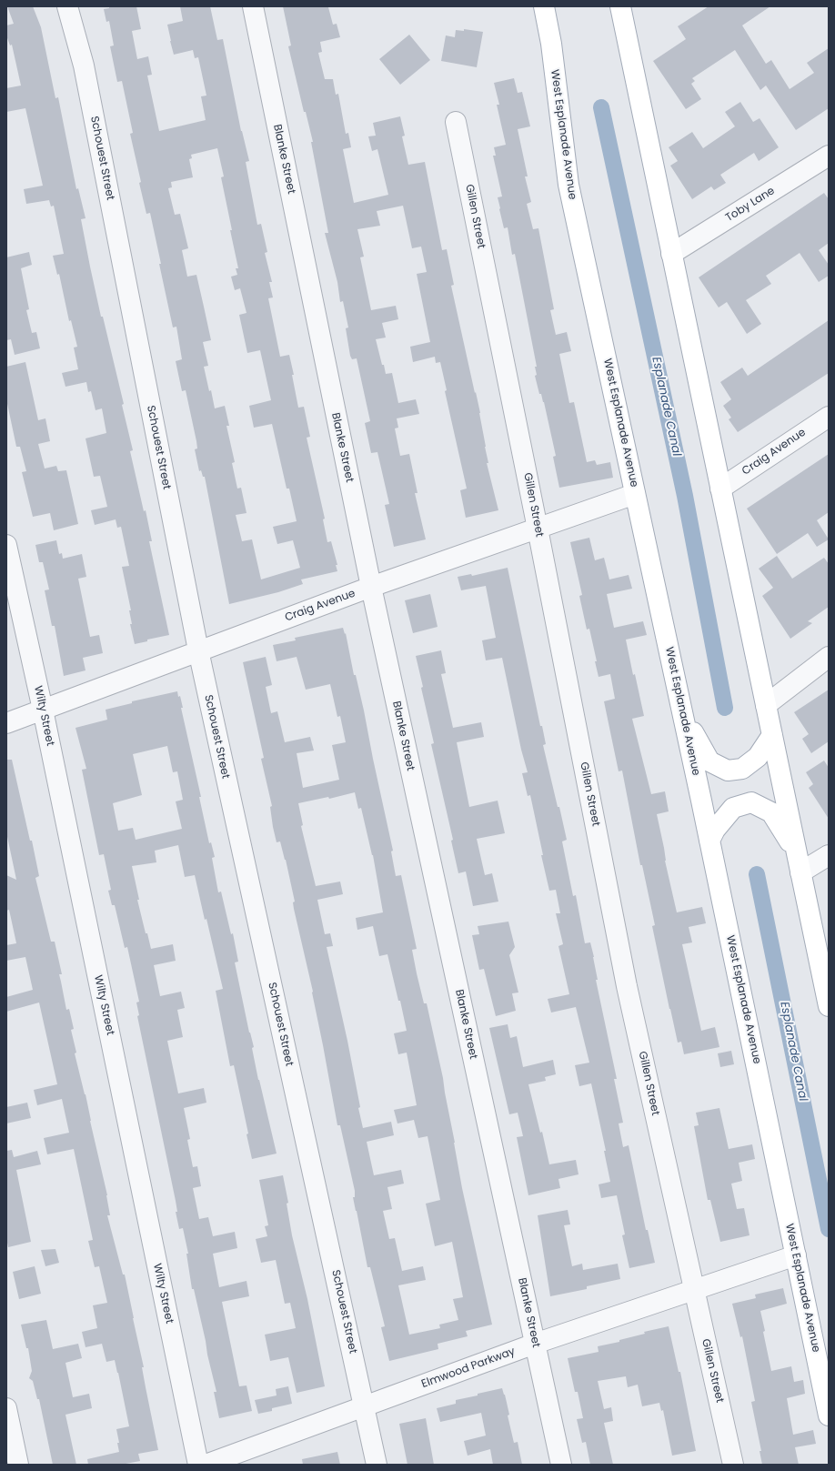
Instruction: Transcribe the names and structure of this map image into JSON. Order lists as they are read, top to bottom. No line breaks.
{"streets":{"main road":["West Esplanade Avenue"],"street":["Schouest Street","Blanke Street","Toby Lane","Gillen Street","Craig Avenue","Wilty Street","Elmwood Parkway"]},"crossings":[["West Esplanade Avenue","Craig Avenue"],["West Esplanade Avenue","Elmwood Parkway"],["Schouest Street","Craig Avenue"],["Schouest Street","Elmwood Parkway"],["Blanke Street","Craig Avenue"],["Blanke Street","Elmwood Parkway"],["Gillen Street","Craig Avenue"],["Gillen Street","Elmwood Parkway"],["Craig Avenue","Wilty Street"]],"water":["Esplanade Canal"]}
